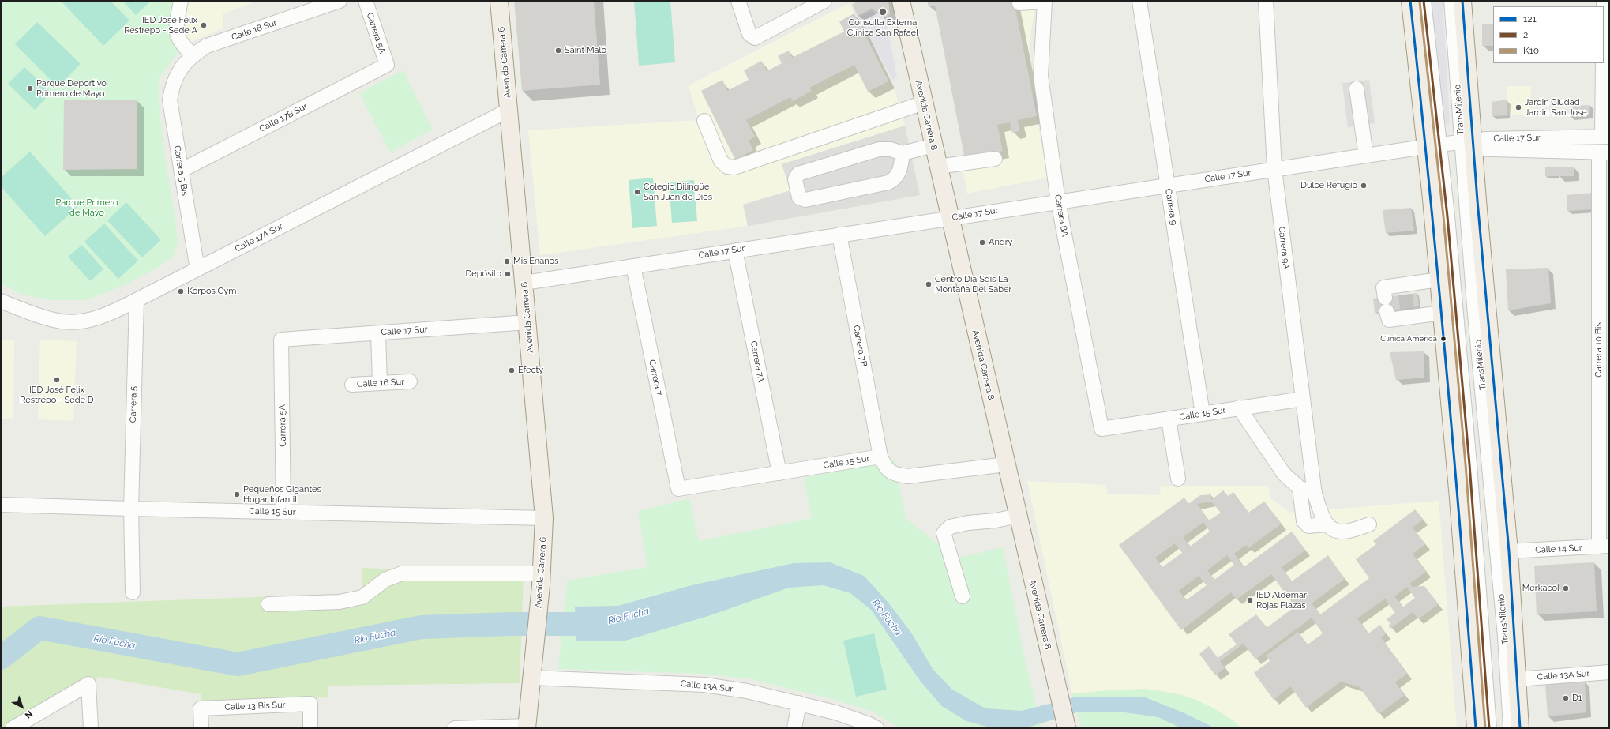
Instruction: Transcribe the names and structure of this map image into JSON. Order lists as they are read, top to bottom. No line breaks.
{"streets":{"main road":["Avenida Carrera 6","Avenida Carrera 8"],"street":["Calle 18 Sur","Carrera 5A","TransMilenio","Calle 17B Sur","Calle 17 Sur","Carrera 5 Bis","Carrera 9","Carrera 8A","Calle 17A Sur","Carrera 9A","Carrera 7B","Carrera 10 Bis","Carrera 7A","Carrera 7","Calle 16 Sur","Carrera 5","Calle 15 Sur","Calle 14 Sur","Calle 13A Sur","Calle 13 Bis Sur"]},"crossings":[["Calle 18 Sur","Carrera 5 Bis"],["Carrera 5A","Calle 17B Sur"],["Carrera 5A","Calle 17 Sur"],["Carrera 5A","Calle 15 Sur"],["Avenida Carrera 6","Calle 17 Sur"],["Avenida Carrera 6","Calle 17A Sur"],["Avenida Carrera 6","Calle 15 Sur"],["Avenida Carrera 6","Calle 13A Sur"],["TransMilenio","Calle 17 Sur"],["Avenida Carrera 8","Calle 17 Sur"],["Avenida Carrera 8","Calle 15 Sur"],["Calle 17B Sur","Carrera 5 Bis"],["Calle 17 Sur","Carrera 9"],["Calle 17 Sur","Carrera 8A"],["Calle 17 Sur","Carrera 9A"],["Calle 17 Sur","Carrera 7B"],["Calle 17 Sur","Carrera 10 Bis"],["Calle 17 Sur","Carrera 7A"],["Calle 17 Sur","Carrera 7"],["Carrera 5 Bis","Calle 17A Sur"],["Carrera 9","Calle 15 Sur"],["Carrera 8A","Calle 15 Sur"],["Calle 17A Sur","Carrera 5"],["Carrera 9A","Calle 15 Sur"],["Carrera 7B","Calle 15 Sur"],["Carrera 10 Bis","Calle 14 Sur"],["Carrera 7A","Calle 15 Sur"],["Carrera 7","Calle 15 Sur"],["Carrera 5","Calle 15 Sur"]],"water":["Río Fucha"],"parks":["Parque Primero de Mayo"],"places":["Consulta Externa Clínica San Rafael","IED José Felix Restrepo - Sede A","Saint Malô","Parque Deportivo Primero de Mayo","Jardin Ciudad Jardin San Jose","Dulce Refugio","Colegio Bilingüe San Juan de Dios","Andry","Mis Enanos","Depósito","Centro Dia Sdis La Montaña Del Saber","Korpos Gym","Clínica América","Efecty","IED José Felix Restrepo - Sede D","Pequeños Gigantes Hogar Infantil","Merkacol","IED Aldemar Rojas Plazas","D1"],"lines":["transit line 121","transit line 2","transit line K10"],"legend":["121","2","K10"],"north":"bottom right"}
